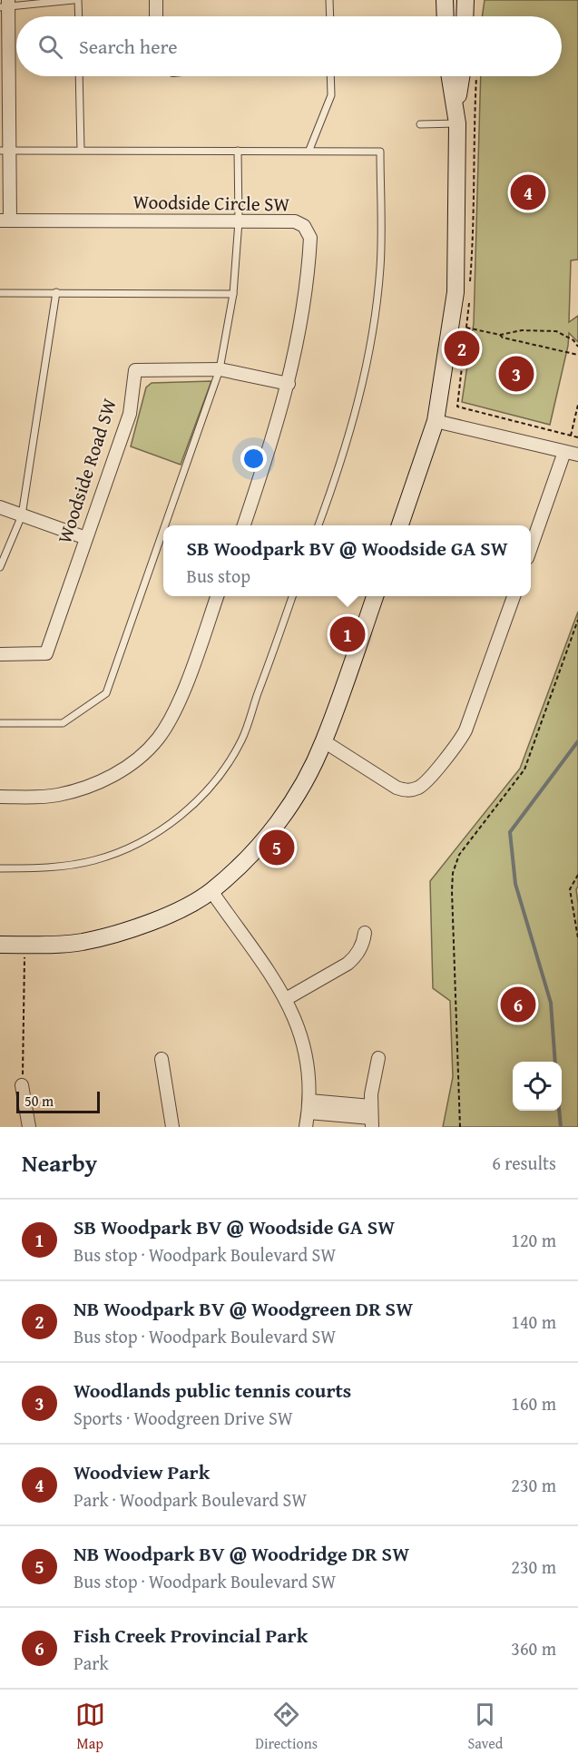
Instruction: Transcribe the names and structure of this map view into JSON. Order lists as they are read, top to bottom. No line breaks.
{"streets":{"street":["Woodside Circle SW","Woodside Road SW"]},"crossings":[["Woodside Circle SW","Woodside Road SW"]],"scale_bar":"50 m","page":{"search":"Search here","pins":["4","2","3","1","5","6"],"popup":["SB Woodpark BV @ Woodside GA SW","Bus stop"],"scale":"50 m","heading":["Nearby","6 results"],"list":[{"mark":"1","name":"SB Woodpark BV @ Woodside GA SW","note":"Bus stop · Woodpark Boulevard SW","value":"120 m"},{"mark":"2","name":"NB Woodpark BV @ Woodgreen DR SW","note":"Bus stop · Woodpark Boulevard SW","value":"140 m"},{"mark":"3","name":"Woodlands public tennis courts","note":"Sports · Woodgreen Drive SW","value":"160 m"},{"mark":"4","name":"Woodview Park","note":"Park · Woodpark Boulevard SW","value":"230 m"},{"mark":"5","name":"NB Woodpark BV @ Woodridge DR SW","note":"Bus stop · Woodpark Boulevard SW","value":"230 m"},{"mark":"6","name":"Fish Creek Provincial Park","note":"Park","value":"360 m"}],"nav":["Map","Directions","Saved"]}}
